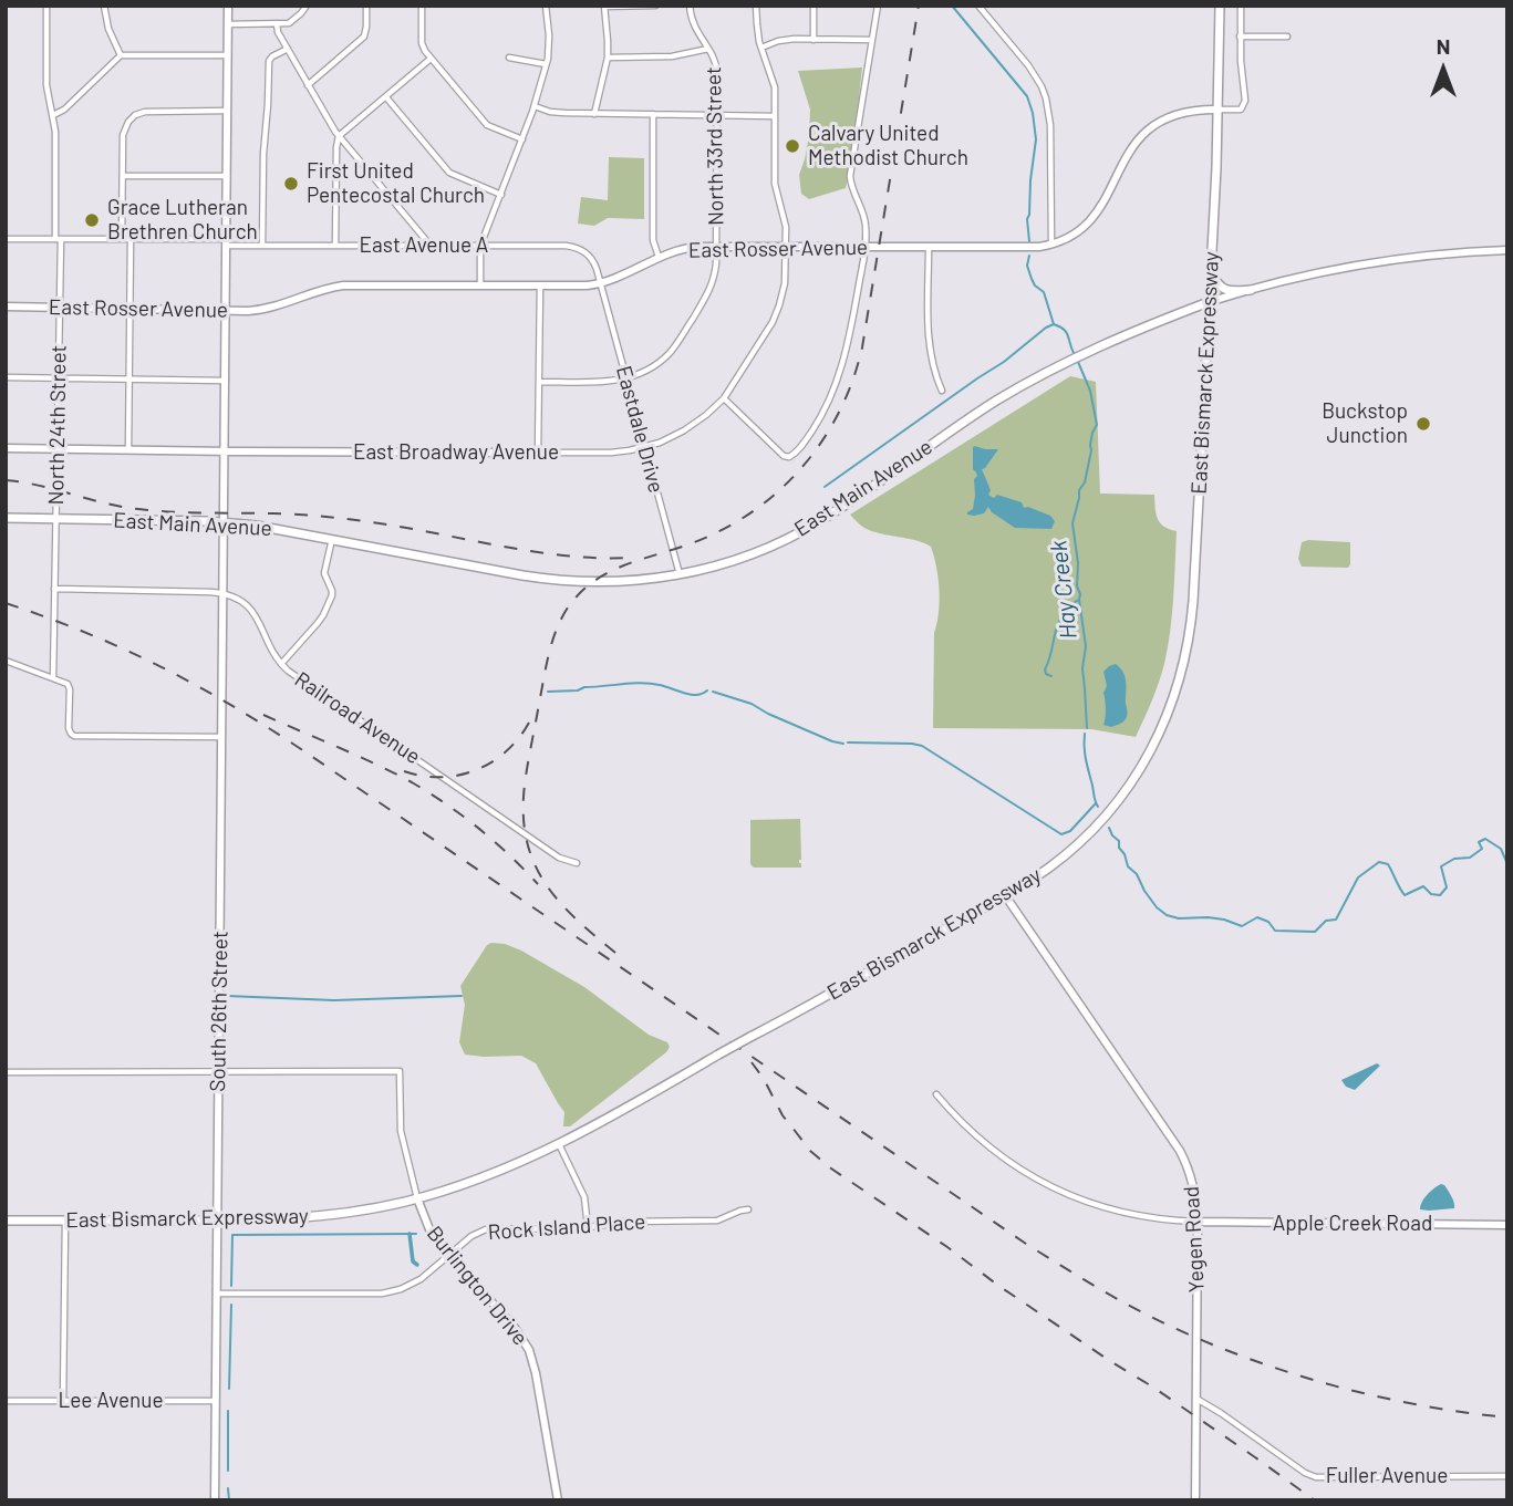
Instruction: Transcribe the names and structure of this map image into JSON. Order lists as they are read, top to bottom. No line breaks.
{"streets":{"main road":["East Bismarck Expressway","East Main Avenue"],"street":["North 33rd Street","East Avenue A","East Rosser Avenue","North 24th Street","Eastdale Drive","East Broadway Avenue","Railroad Avenue","South 26th Street","Apple Creek Road","Rock Island Place","Yegen Road","Burlington Drive","Lee Avenue","Fuller Avenue"]},"crossings":[["North 33rd Street","East Rosser Avenue"],["North 33rd Street","Eastdale Drive"],["East Avenue A","East Rosser Avenue"],["East Avenue A","North 24th Street"],["East Avenue A","Eastdale Drive"],["East Avenue A","South 26th Street"],["East Rosser Avenue","East Bismarck Expressway"],["East Rosser Avenue","North 24th Street"],["East Rosser Avenue","Eastdale Drive"],["East Rosser Avenue","East Broadway Avenue"],["East Rosser Avenue","South 26th Street"],["East Bismarck Expressway","East Main Avenue"],["East Bismarck Expressway","South 26th Street"],["East Bismarck Expressway","Yegen Road"],["East Bismarck Expressway","Burlington Drive"],["North 24th Street","East Broadway Avenue"],["North 24th Street","East Main Avenue"],["Eastdale Drive","East Broadway Avenue"],["Eastdale Drive","East Main Avenue"],["East Broadway Avenue","South 26th Street"],["East Main Avenue","South 26th Street"],["Railroad Avenue","South 26th Street"],["South 26th Street","Rock Island Place"],["South 26th Street","Burlington Drive"],["South 26th Street","Lee Avenue"],["Apple Creek Road","Yegen Road"],["Rock Island Place","Burlington Drive"],["Yegen Road","Fuller Avenue"]],"water":["Hay Creek"],"places":["Calvary United Methodist Church","First United Pentecostal Church","Grace Lutheran Brethren Church","Buckstop Junction"],"north":"top"}
